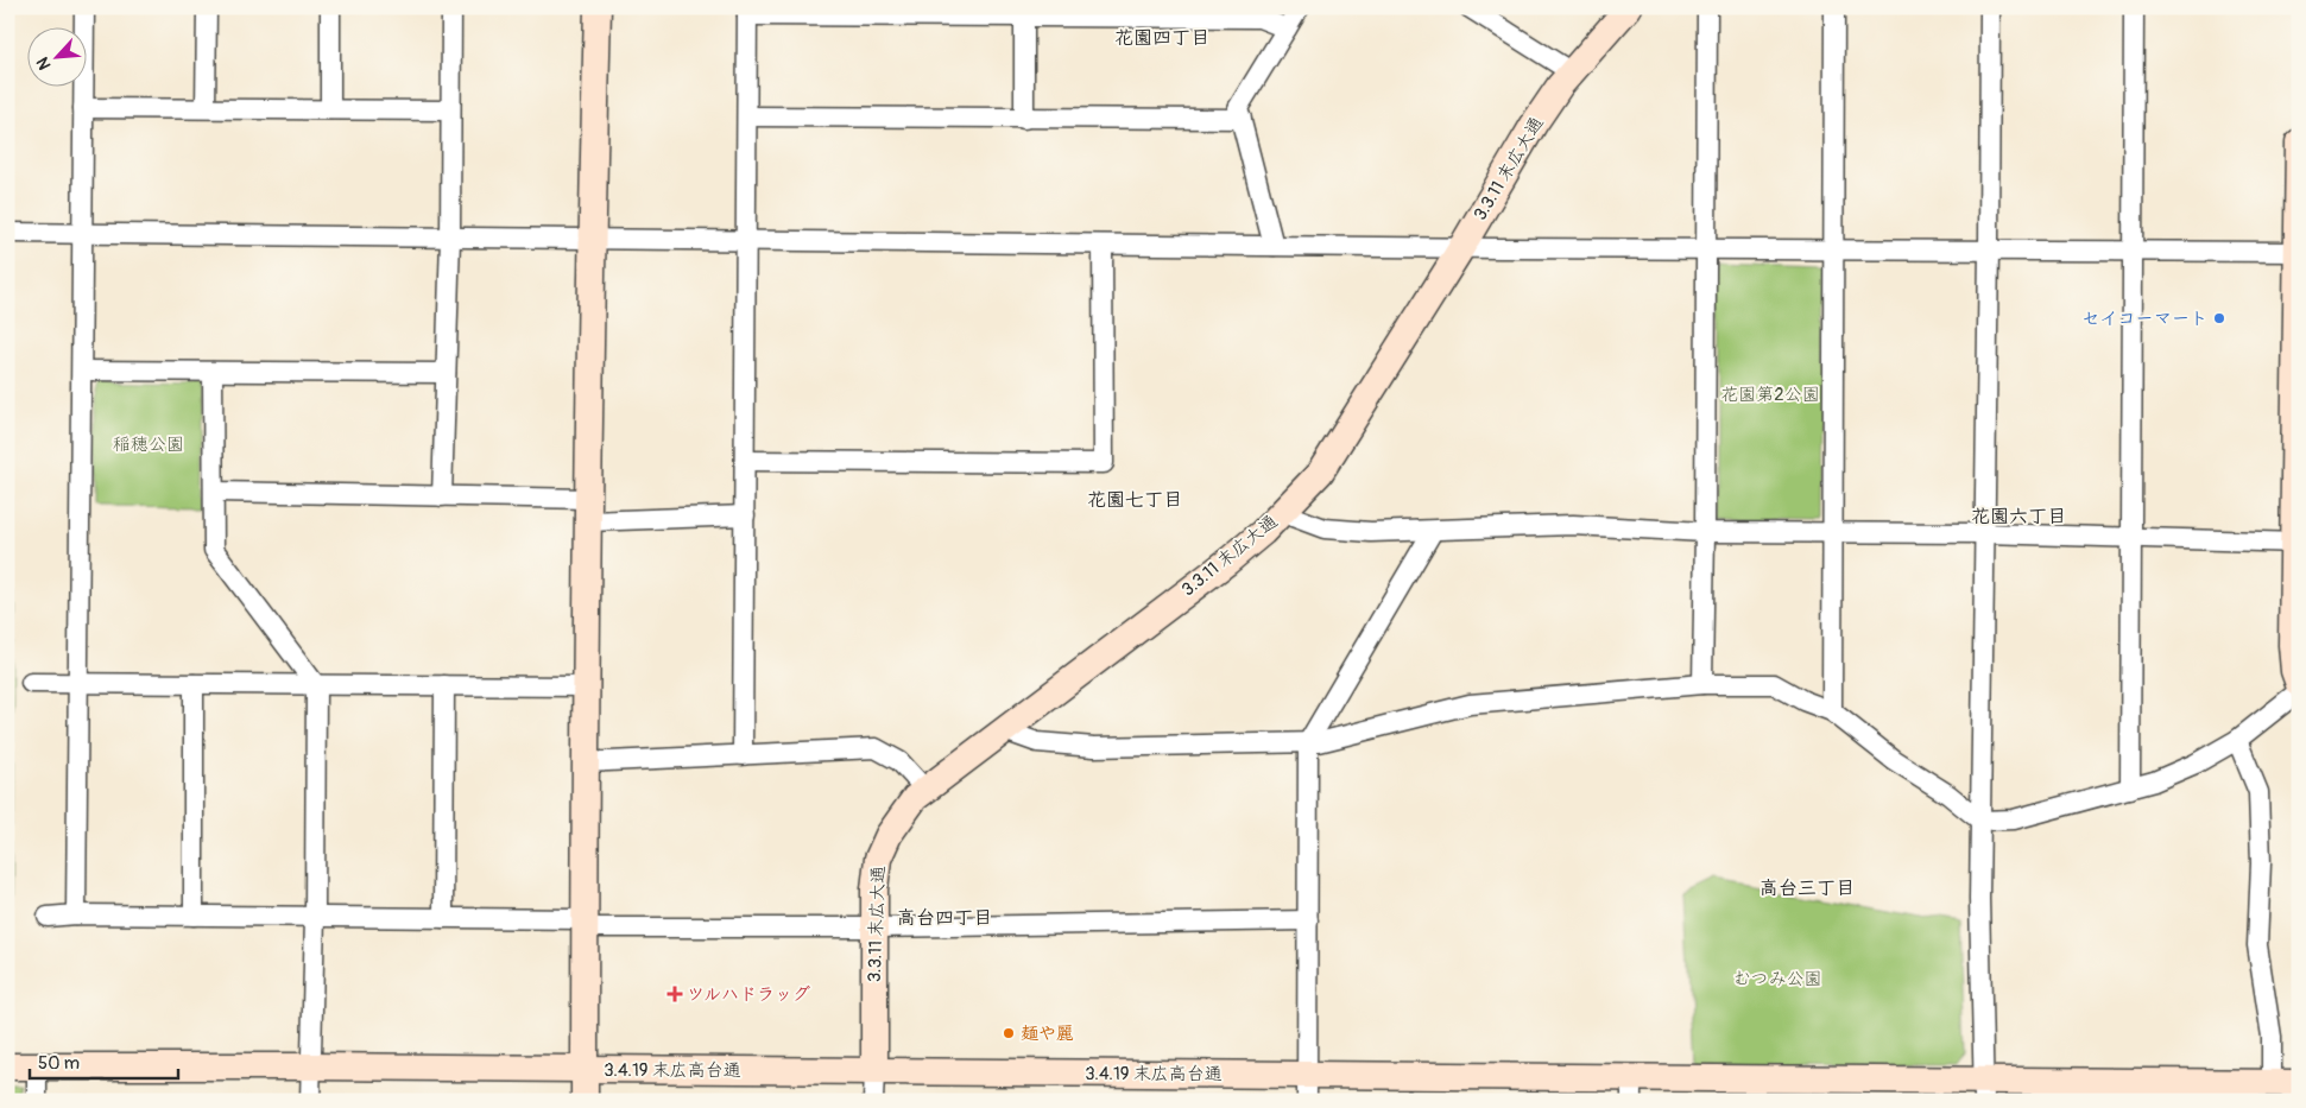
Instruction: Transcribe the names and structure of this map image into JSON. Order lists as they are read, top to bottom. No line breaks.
{"streets":{"street":["3.3.11 末広大通","3.4.19 末広高台通"]},"crossings":[["3.3.11 末広大通","3.4.19 末広高台通"]],"districts":["花園四丁目","花園七丁目","花園六丁目","高台三丁目","高台四丁目"],"parks":["花園第2公園","稲穂公園","むつみ公園"],"places":{"other":["セイコーマート","麺や麗"],"health":["ツルハドラッグ"]},"scale_bar":"50 m","north":"bottom left"}
